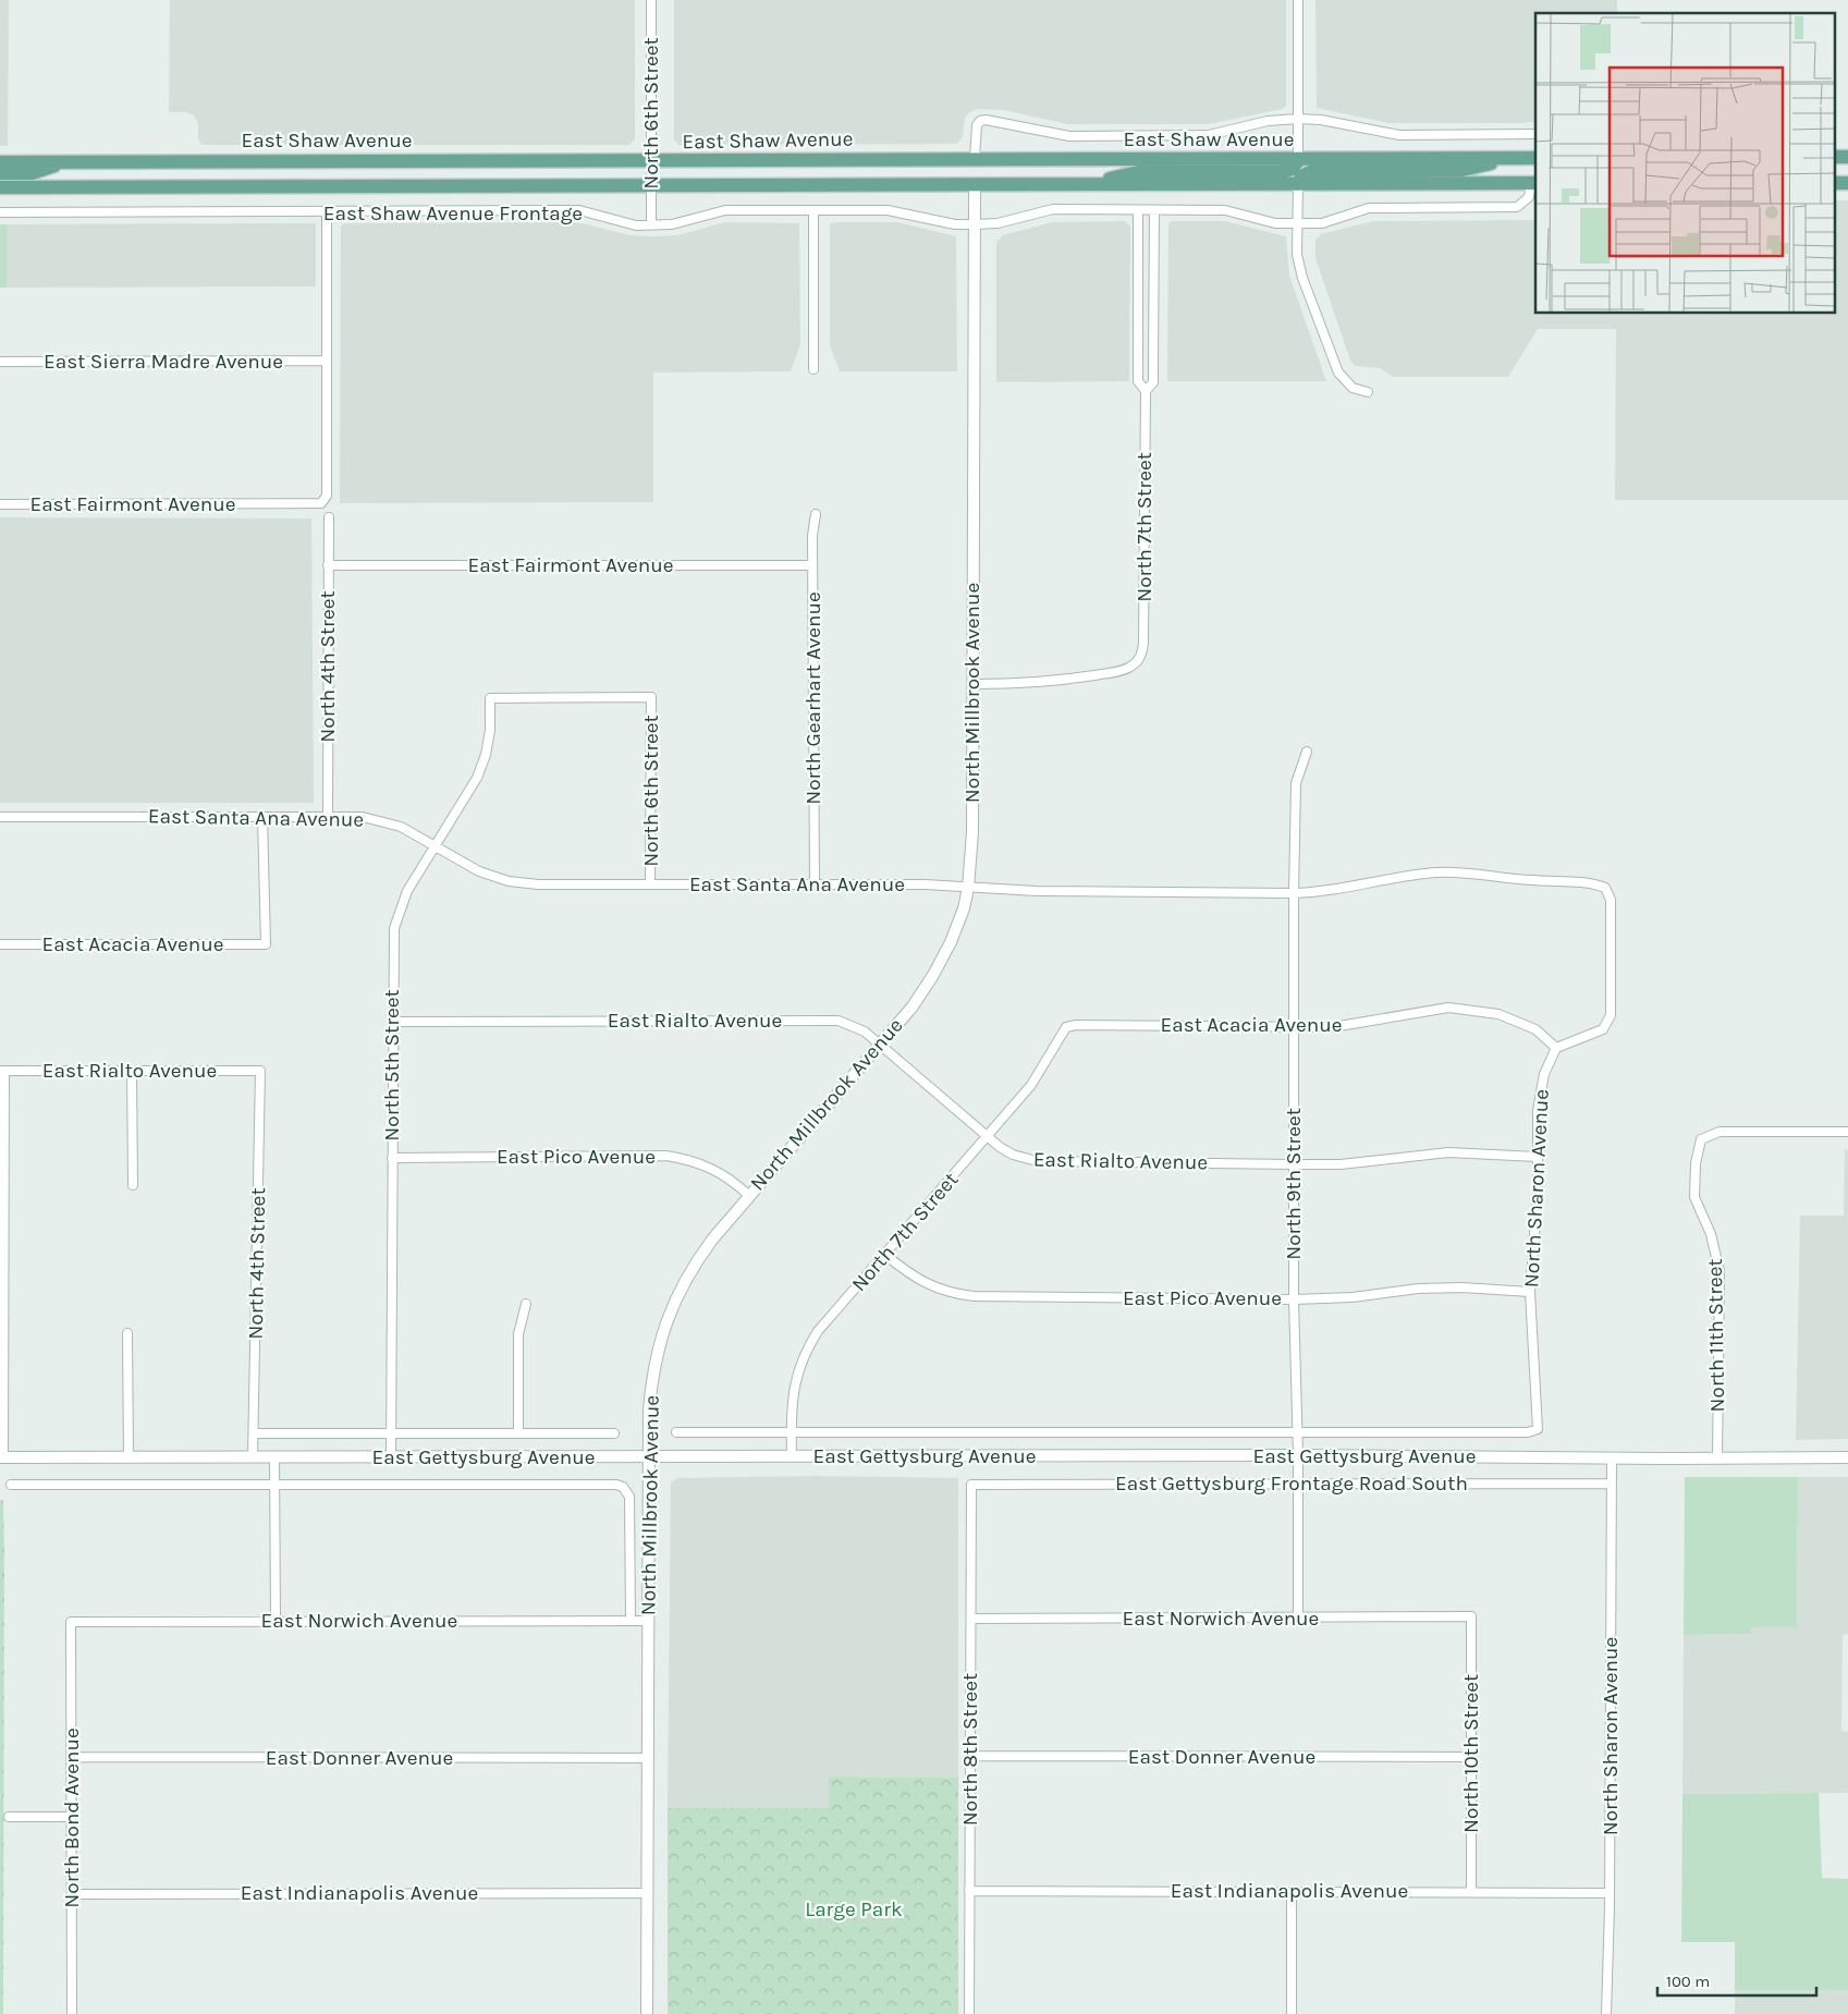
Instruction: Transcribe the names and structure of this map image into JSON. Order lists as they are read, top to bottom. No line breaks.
{"streets":{"main road":["East Shaw Avenue"],"street":["North 6th Street","East Shaw Avenue Frontage","East Sierra Madre Avenue","East Fairmont Avenue","North 7th Street","North 4th Street","North Millbrook Avenue","North Gearhart Avenue","East Santa Ana Avenue","East Acacia Avenue","East Rialto Avenue","North 5th Street","East Pico Avenue","North 9th Street","North Sharon Avenue","North 11th Street","East Gettysburg Avenue","East Gettysburg Frontage Road South","East Norwich Avenue","North 8th Street","North 10th Street","East Donner Avenue","North Bond Avenue","East Indianapolis Avenue"]},"crossings":[["North 6th Street","East Shaw Avenue"],["North 6th Street","East Shaw Avenue Frontage"],["North 6th Street","East Santa Ana Avenue"],["North 6th Street","North 5th Street"],["East Shaw Avenue Frontage","North 7th Street"],["East Shaw Avenue Frontage","North Millbrook Avenue"],["East Sierra Madre Avenue","East Fairmont Avenue"],["East Fairmont Avenue","North 4th Street"],["East Fairmont Avenue","North Gearhart Avenue"],["North 7th Street","North Millbrook Avenue"],["North 7th Street","East Acacia Avenue"],["North 7th Street","East Rialto Avenue"],["North 7th Street","East Pico Avenue"],["North 7th Street","East Gettysburg Avenue"],["North 4th Street","East Santa Ana Avenue"],["North 4th Street","East Rialto Avenue"],["North 4th Street","East Gettysburg Avenue"],["North Millbrook Avenue","East Santa Ana Avenue"],["North Millbrook Avenue","East Rialto Avenue"],["North Millbrook Avenue","East Pico Avenue"],["North Millbrook Avenue","East Gettysburg Avenue"],["North Millbrook Avenue","East Norwich Avenue"],["North Millbrook Avenue","East Donner Avenue"],["North Millbrook Avenue","East Indianapolis Avenue"],["North Gearhart Avenue","East Santa Ana Avenue"],["East Santa Ana Avenue","East Acacia Avenue"],["East Santa Ana Avenue","North 5th Street"],["East Santa Ana Avenue","North 9th Street"],["East Santa Ana Avenue","North Sharon Avenue"],["East Acacia Avenue","North 9th Street"],["East Acacia Avenue","North Sharon Avenue"],["East Rialto Avenue","North 5th Street"],["East Rialto Avenue","North 9th Street"],["East Rialto Avenue","North Sharon Avenue"],["North 5th Street","East Pico Avenue"],["North 5th Street","East Gettysburg Avenue"],["East Pico Avenue","North 9th Street"],["East Pico Avenue","North Sharon Avenue"],["North 9th Street","North Sharon Avenue"],["North 9th Street","East Gettysburg Avenue"],["North 9th Street","East Gettysburg Frontage Road South"],["North 9th Street","East Norwich Avenue"],["North Sharon Avenue","East Gettysburg Avenue"],["North Sharon Avenue","East Gettysburg Frontage Road South"],["North Sharon Avenue","East Indianapolis Avenue"],["North 11th Street","East Gettysburg Avenue"],["East Gettysburg Frontage Road South","North 8th Street"],["East Norwich Avenue","North 8th Street"],["East Norwich Avenue","North 10th Street"],["East Norwich Avenue","North Bond Avenue"],["North 8th Street","East Donner Avenue"],["North 8th Street","East Indianapolis Avenue"],["North 10th Street","East Donner Avenue"],["North 10th Street","East Indianapolis Avenue"],["East Donner Avenue","North Bond Avenue"],["North Bond Avenue","East Indianapolis Avenue"]],"parks":["Large Park"],"scale_bar":"100 m"}
